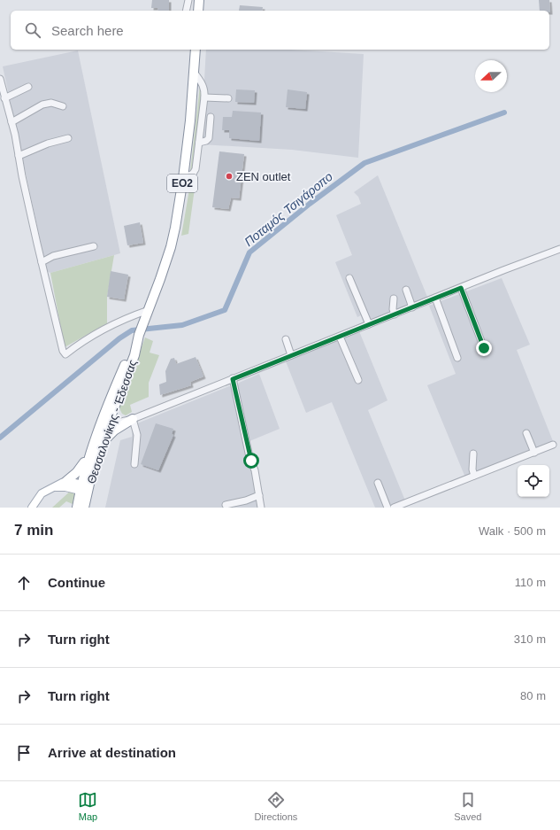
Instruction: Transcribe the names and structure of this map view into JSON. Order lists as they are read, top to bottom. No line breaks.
{"streets":{"highway":["ΕΟ2","Θεσσαλονίκης - Έδεσσας"]},"water":["Ποταμός Τσιγάροπο"],"places":["ZEN outlet"],"north":"left","page":{"search":"Search here","heading":["7 min","Walk · 500 m"],"list":[["Continue","110 m"],["Turn right","310 m"],["Turn right","80 m"],"Arrive at destination"],"nav":["Map","Directions","Saved"]}}
